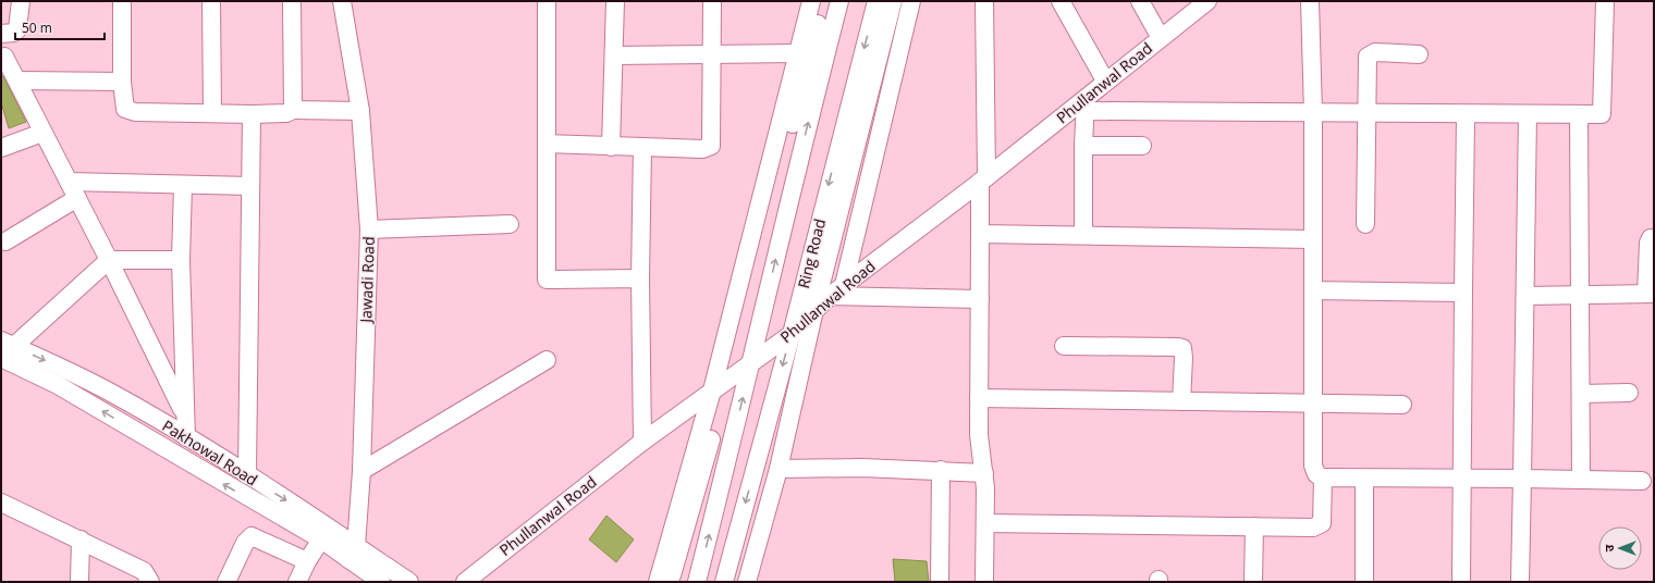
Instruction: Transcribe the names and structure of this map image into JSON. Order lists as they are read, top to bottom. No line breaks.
{"streets":{"street":["Phullanwal Road","Ring Road","Jawadi Road","Pakhowal Road"]},"crossings":[["Phullanwal Road","Ring Road"],["Jawadi Road","Pakhowal Road"]],"scale_bar":"50 m","north":"left"}
